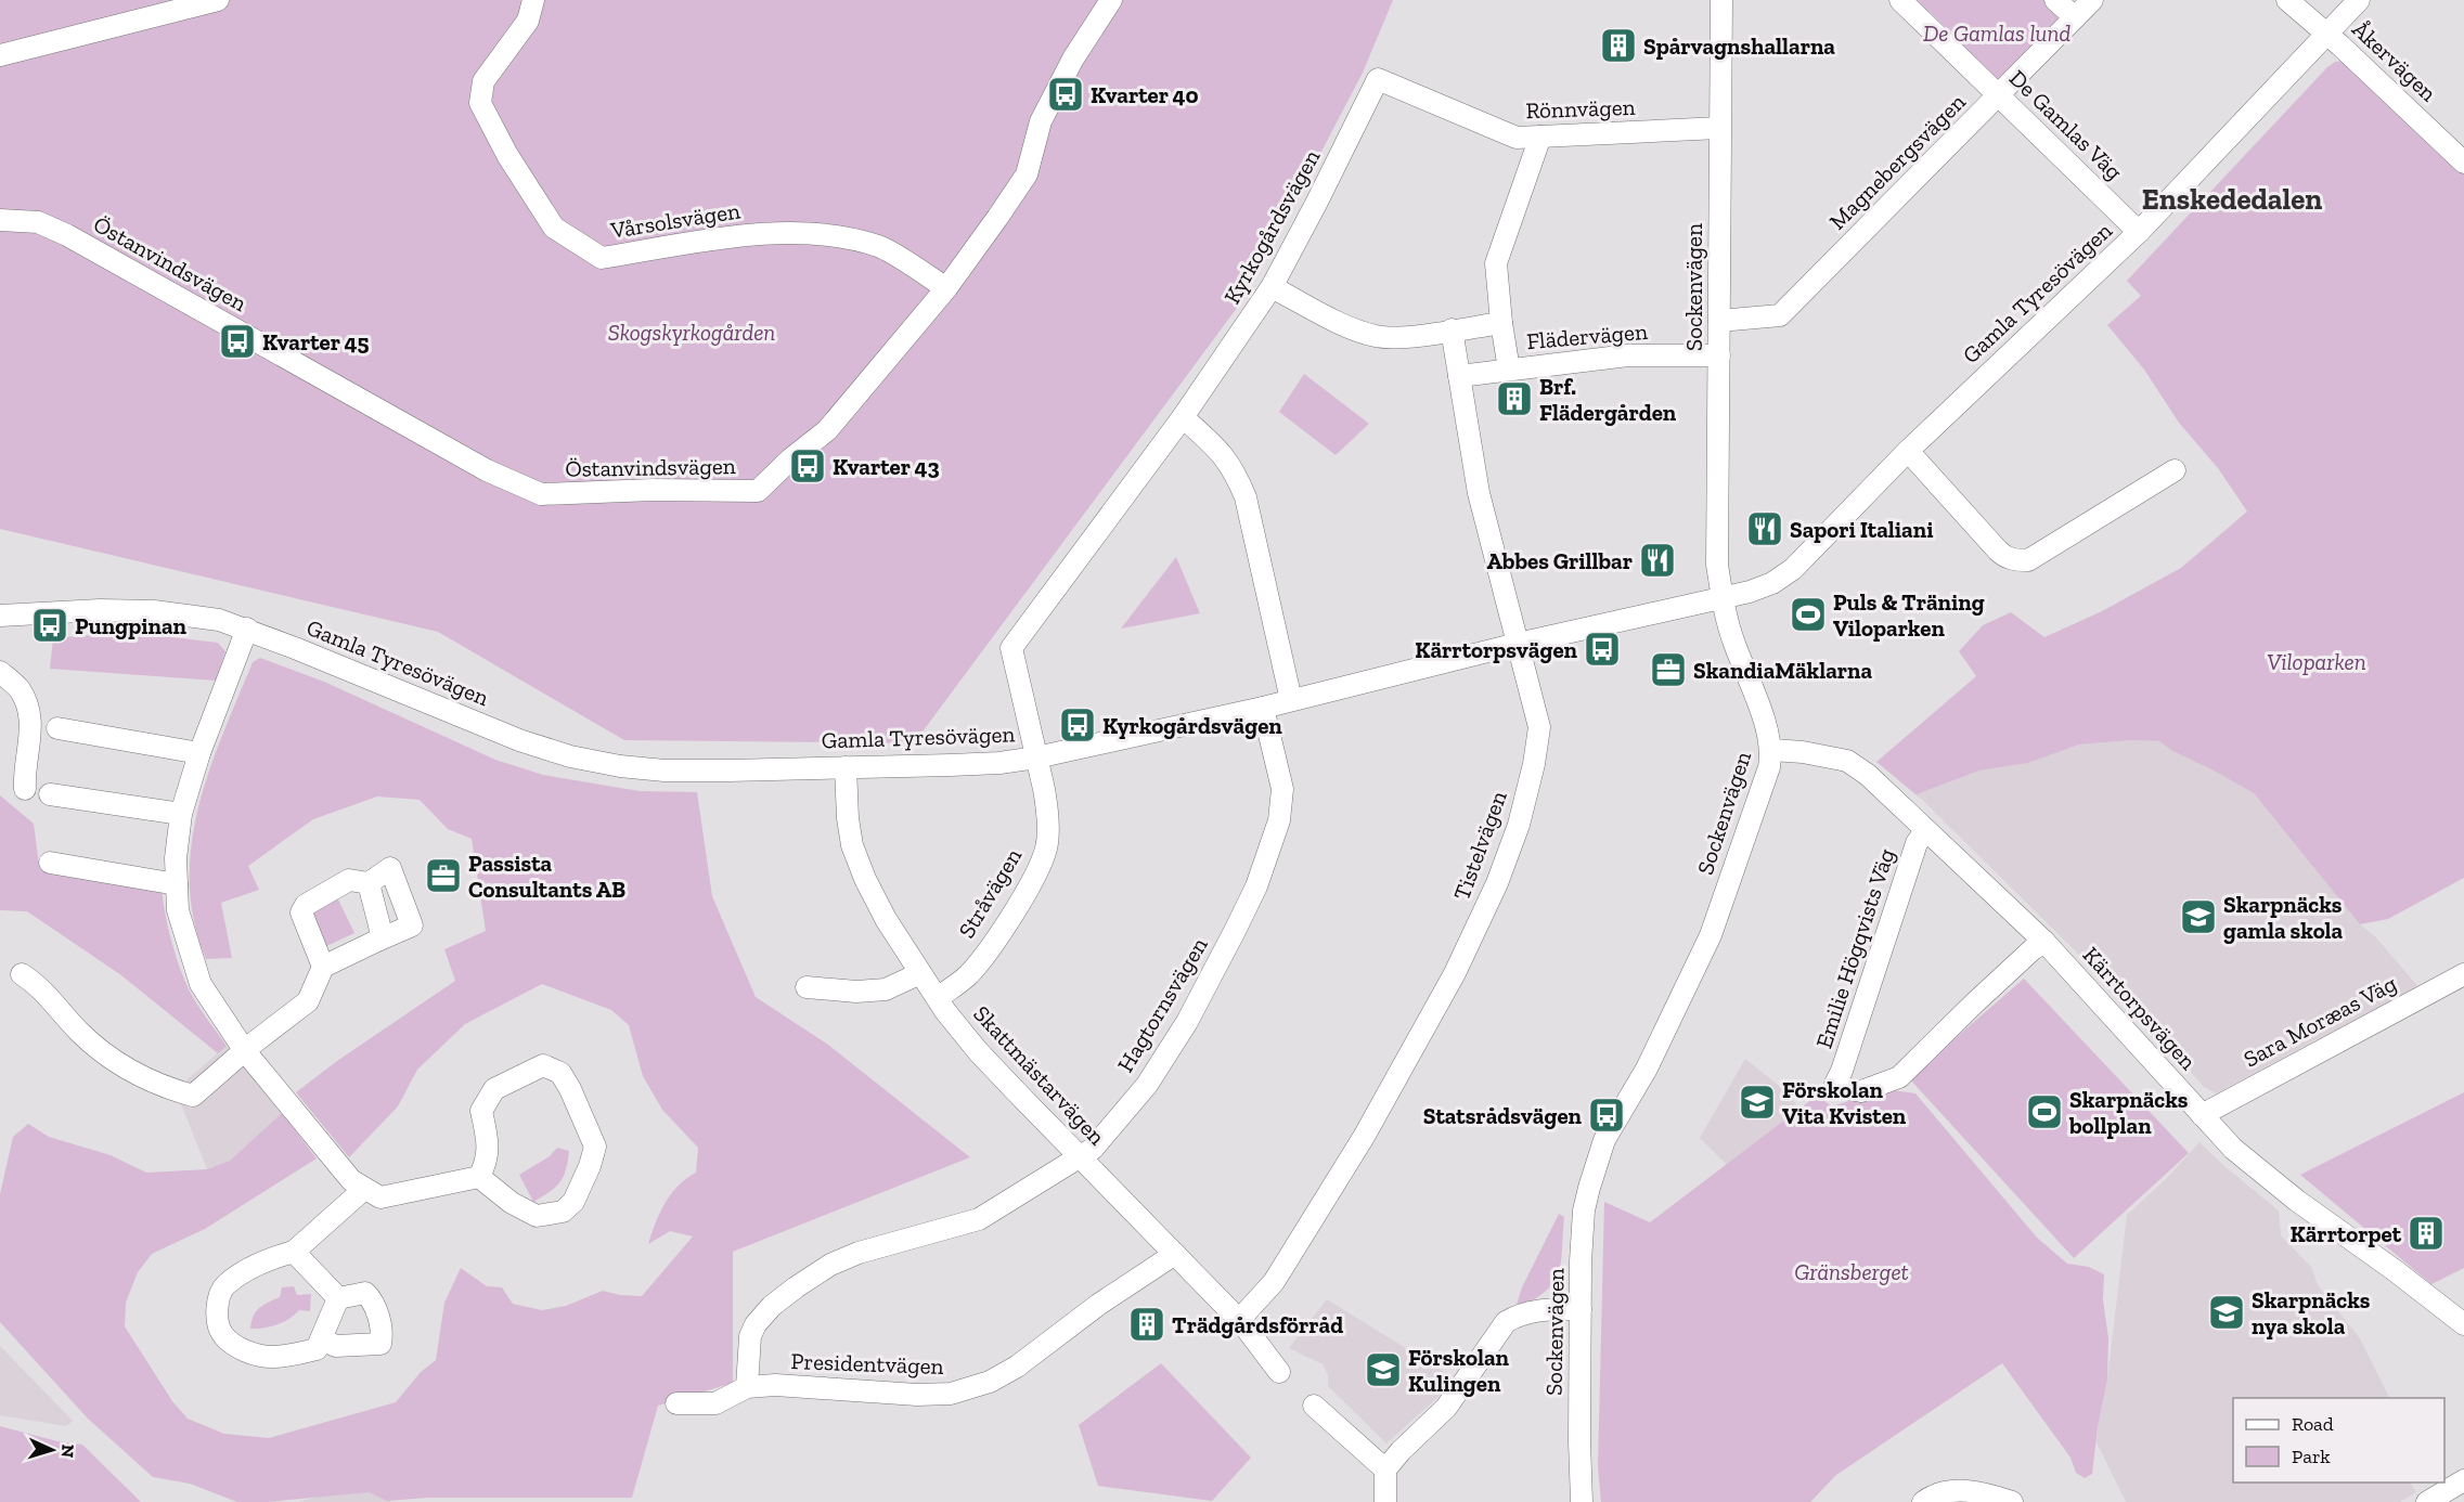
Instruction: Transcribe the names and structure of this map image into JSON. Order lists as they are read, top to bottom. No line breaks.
{"streets":{"street":["Åkervägen","Rönnvägen","De Gamlas Väg","Magnebergsvägen","Vårsolsvägen","Kyrkogårdsvägen","Östanvindsvägen","Sockenvägen","Gamla Tyresövägen","Flädervägen","Tistelvägen","Stråvägen","Emilie Högqvists Väg","Hagtornsvägen","Kärrtorpsvägen","Sara Moræas Väg","Skattmästarvägen","Presidentvägen"]},"crossings":[["Åkervägen","Gamla Tyresövägen"],["Rönnvägen","Kyrkogårdsvägen"],["Rönnvägen","Sockenvägen"],["De Gamlas Väg","Magnebergsvägen"],["De Gamlas Väg","Gamla Tyresövägen"],["Magnebergsvägen","Sockenvägen"],["Vårsolsvägen","Östanvindsvägen"],["Kyrkogårdsvägen","Gamla Tyresövägen"],["Kyrkogårdsvägen","Stråvägen"],["Sockenvägen","Gamla Tyresövägen"],["Sockenvägen","Flädervägen"],["Sockenvägen","Kärrtorpsvägen"],["Gamla Tyresövägen","Tistelvägen"],["Gamla Tyresövägen","Stråvägen"],["Gamla Tyresövägen","Hagtornsvägen"],["Gamla Tyresövägen","Skattmästarvägen"],["Flädervägen","Tistelvägen"],["Tistelvägen","Skattmästarvägen"],["Stråvägen","Skattmästarvägen"],["Emilie Högqvists Väg","Kärrtorpsvägen"],["Hagtornsvägen","Skattmästarvägen"],["Hagtornsvägen","Presidentvägen"],["Kärrtorpsvägen","Sara Moræas Väg"],["Skattmästarvägen","Presidentvägen"]],"districts":["Enskededalen"],"parks":["De Gamlas lund","Skogskyrkogården","Viloparken","Gränsberget"],"places":{"building":["Spårvagnshallarna","Brf. Flädergården","Kärrtorpet","Trädgårdsförråd"],"bus stop":["Kvarter 40","Kvarter 45","Kvarter 43","Pungpinan","Kärrtorpsvägen","Kyrkogårdsvägen","Statsrådsvägen"],"restaurant":["Sapori Italiani","Abbes Grillbar"],"sports":["Puls & Träning Viloparken","Skarpnäcks bollplan"],"office":["SkandiaMäklarna","Passista Consultants AB"],"school or university":["Skarpnäcks gamla skola","Förskolan Vita Kvisten","Skarpnäcks nya skola","Förskolan Kulingen"]},"legend":["Road","Park"],"north":"right"}
